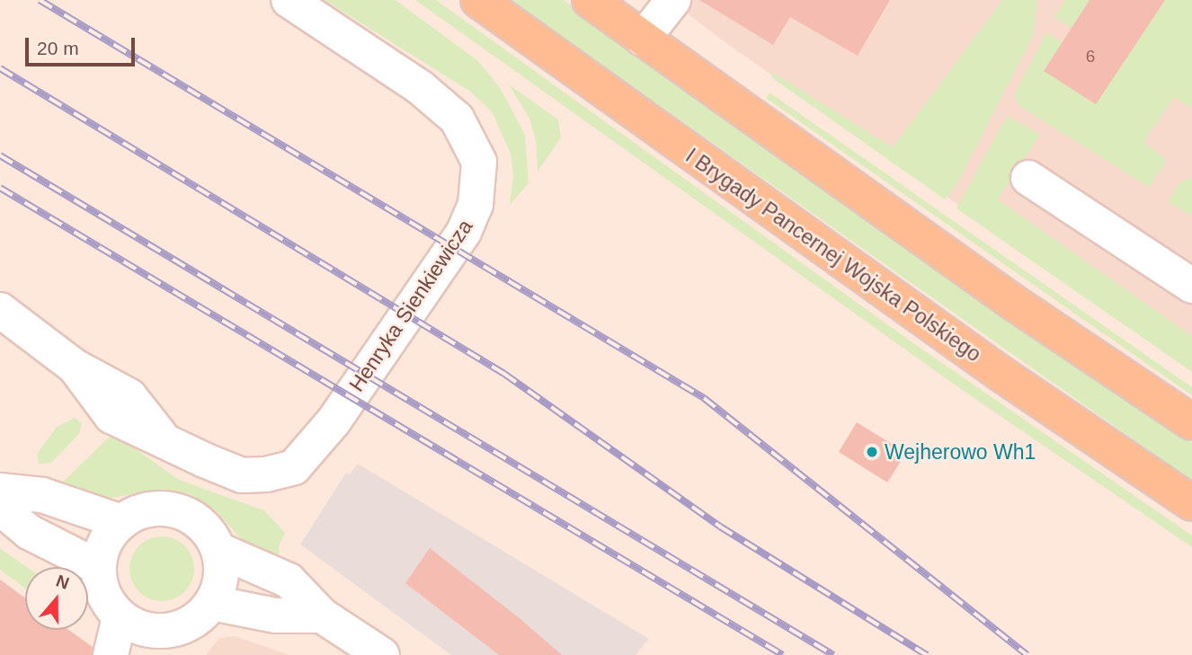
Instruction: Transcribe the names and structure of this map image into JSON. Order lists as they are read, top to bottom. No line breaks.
{"streets":{"main road":["I Brygady Pancernej Wojska Polskiego"],"street":["Henryka Sienkiewicza"]},"places":["Wejherowo Wh1"],"house_numbers":["6"],"scale_bar":"20 m","north":"top"}
